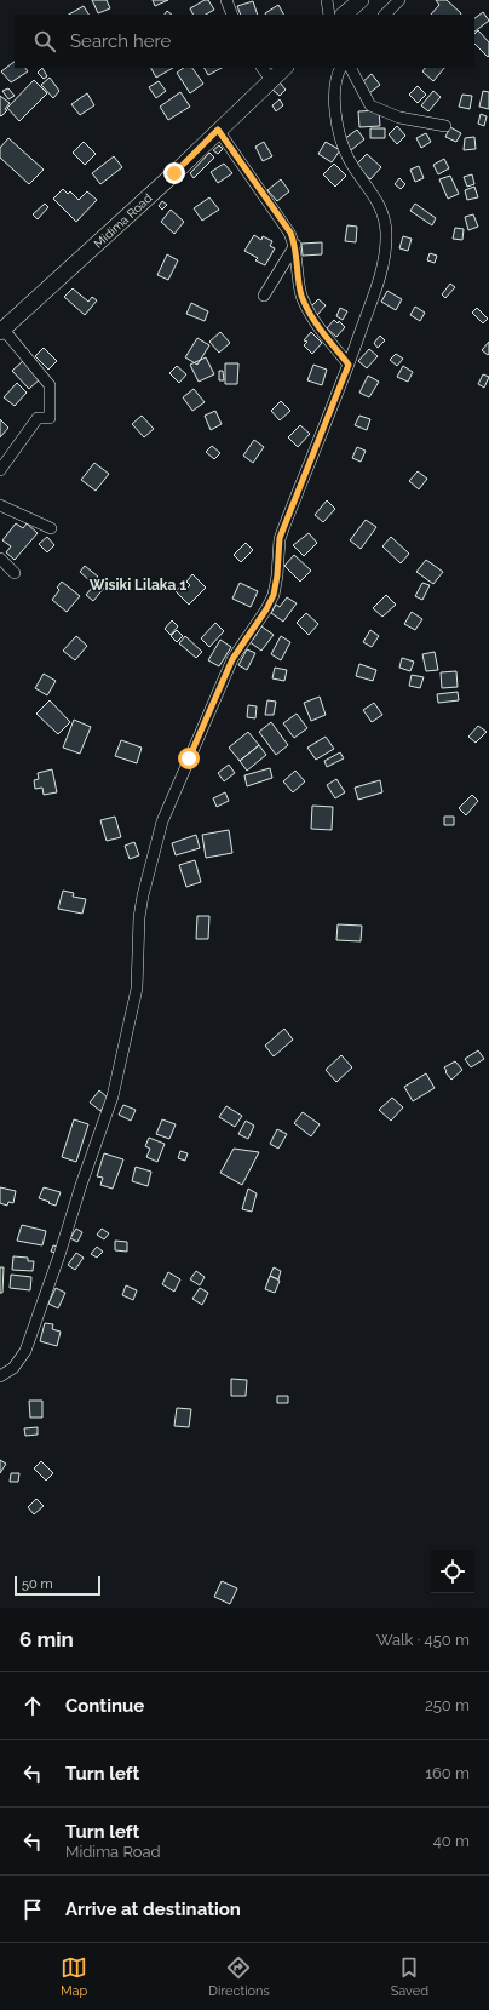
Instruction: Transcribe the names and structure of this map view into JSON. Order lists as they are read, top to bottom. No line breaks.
{"streets":{"main road":["Midima Road"]},"districts":["Wisiki Lilaka 1"],"scale_bar":"50 m","page":{"search":"Search here","scale":"50 m","heading":["6 min","Walk · 450 m"],"list":[["Continue","250 m"],["Turn left","160 m"],["Turn left","Midima Road","40 m"],"Arrive at destination"],"nav":["Map","Directions","Saved"]}}
